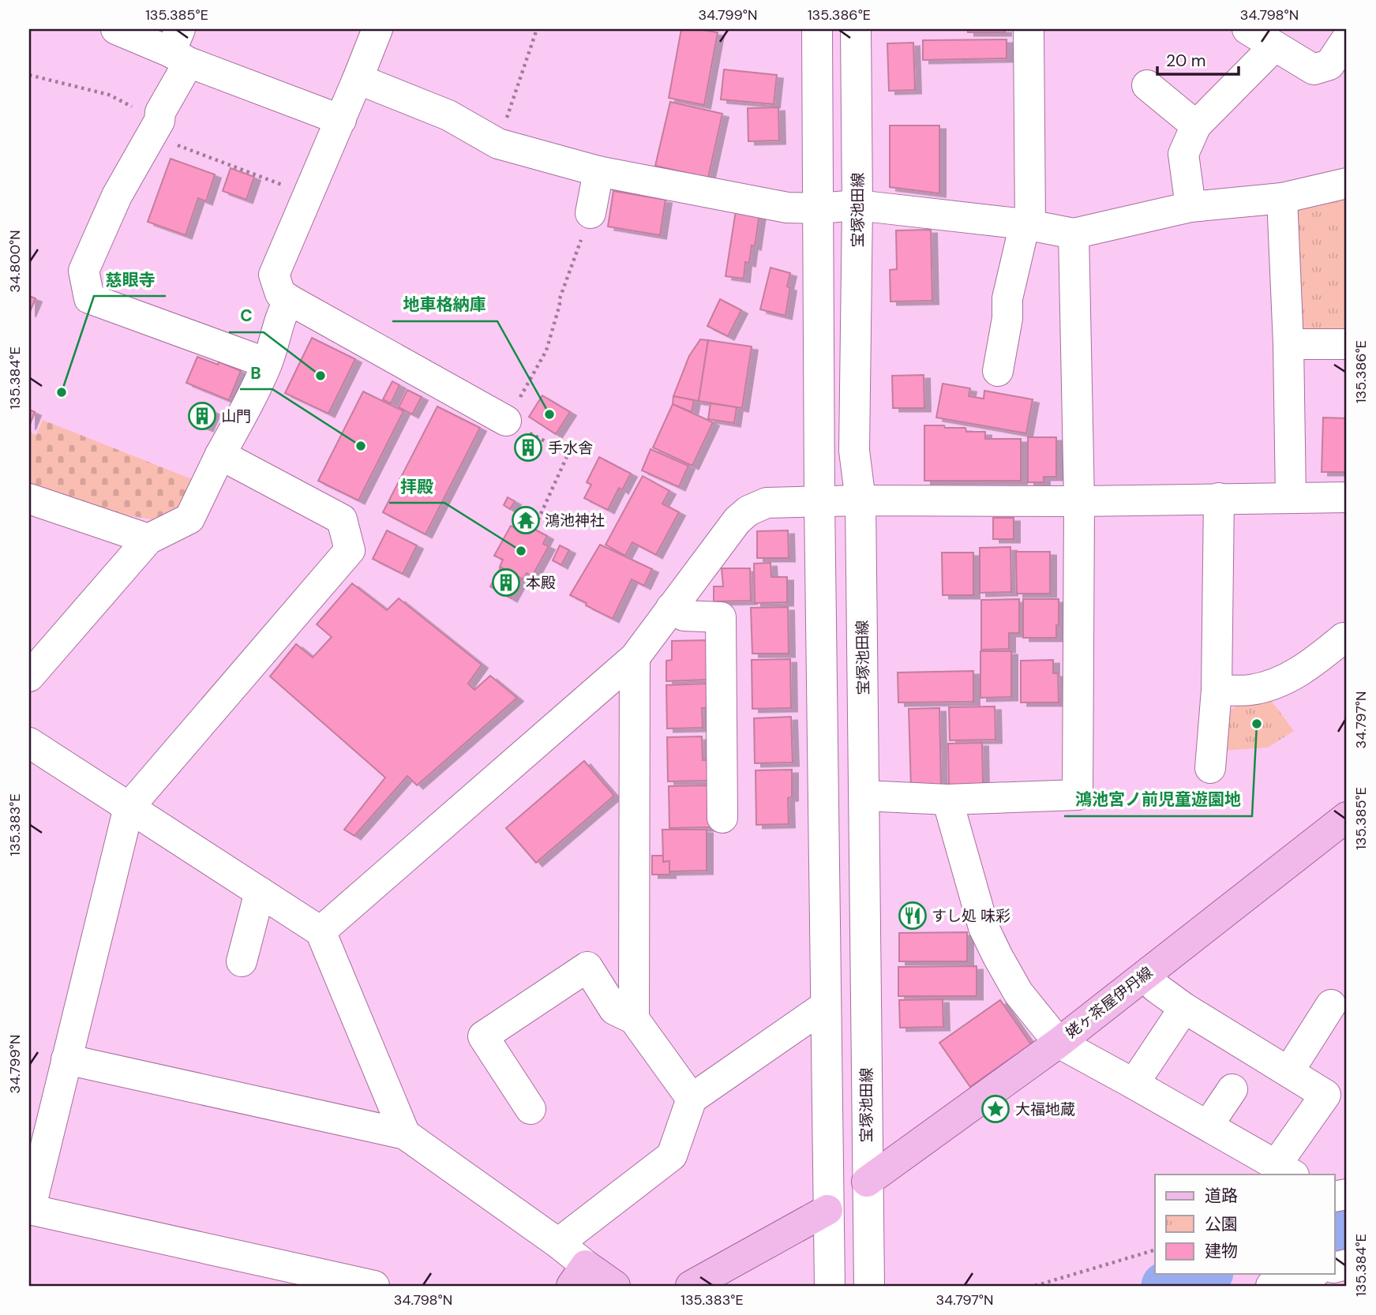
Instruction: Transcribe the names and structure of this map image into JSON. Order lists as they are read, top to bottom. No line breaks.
{"streets":{"main road":["姥ヶ茶屋伊丹線"],"street":["宝塚池田線"]},"crossings":[["宝塚池田線","姥ヶ茶屋伊丹線"]],"places":{"other":["C","慈眼寺","地車格納庫","B","拝殿","鴻池宮ノ前児童遊園地"],"building":["山門","手水舎","本殿"],"temple":["鴻池神社"],"restaurant":["すし処 味彩"],"place":["大福地蔵"]},"legend":["道路","公園","建物"],"scale_bar":"20 m","coordinates":["135.385°E","34.799°N","135.386°E","34.798°N","34.800°N","135.384°E","34.797°N","135.383°E"]}
